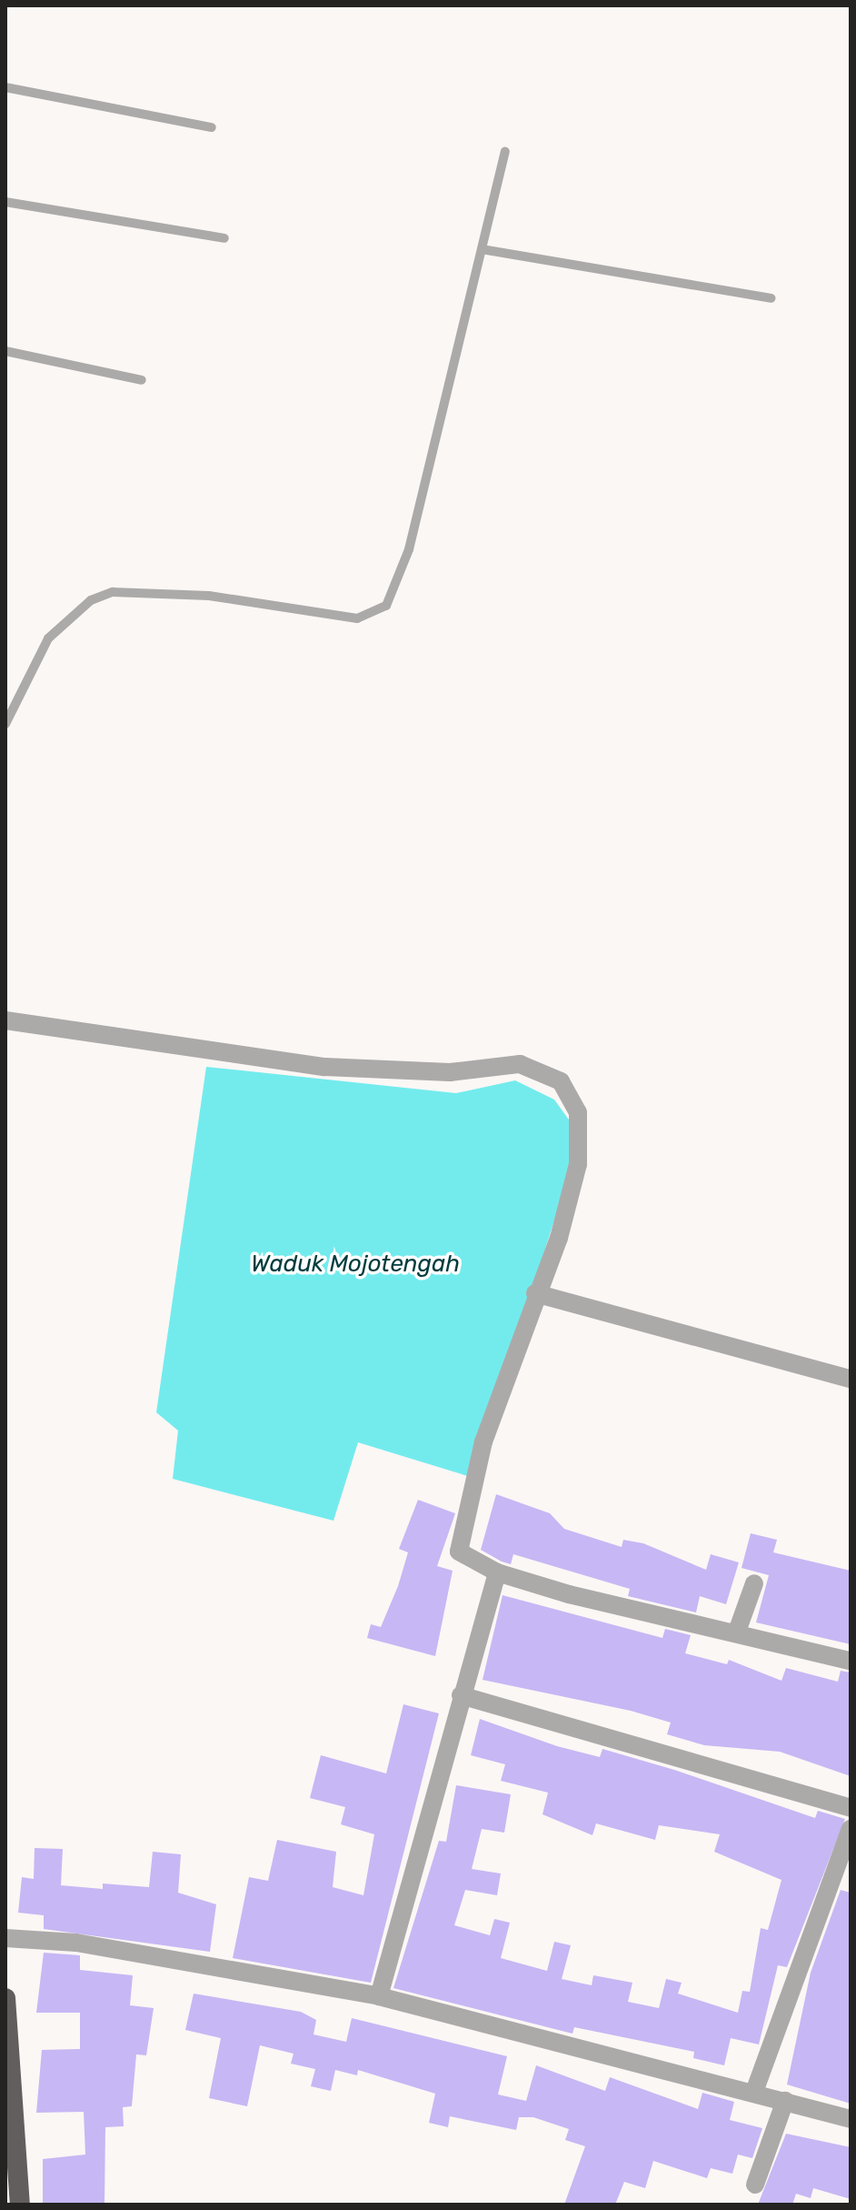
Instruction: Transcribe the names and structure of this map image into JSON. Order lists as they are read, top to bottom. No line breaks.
{"water":["Waduk Mojotengah"]}
